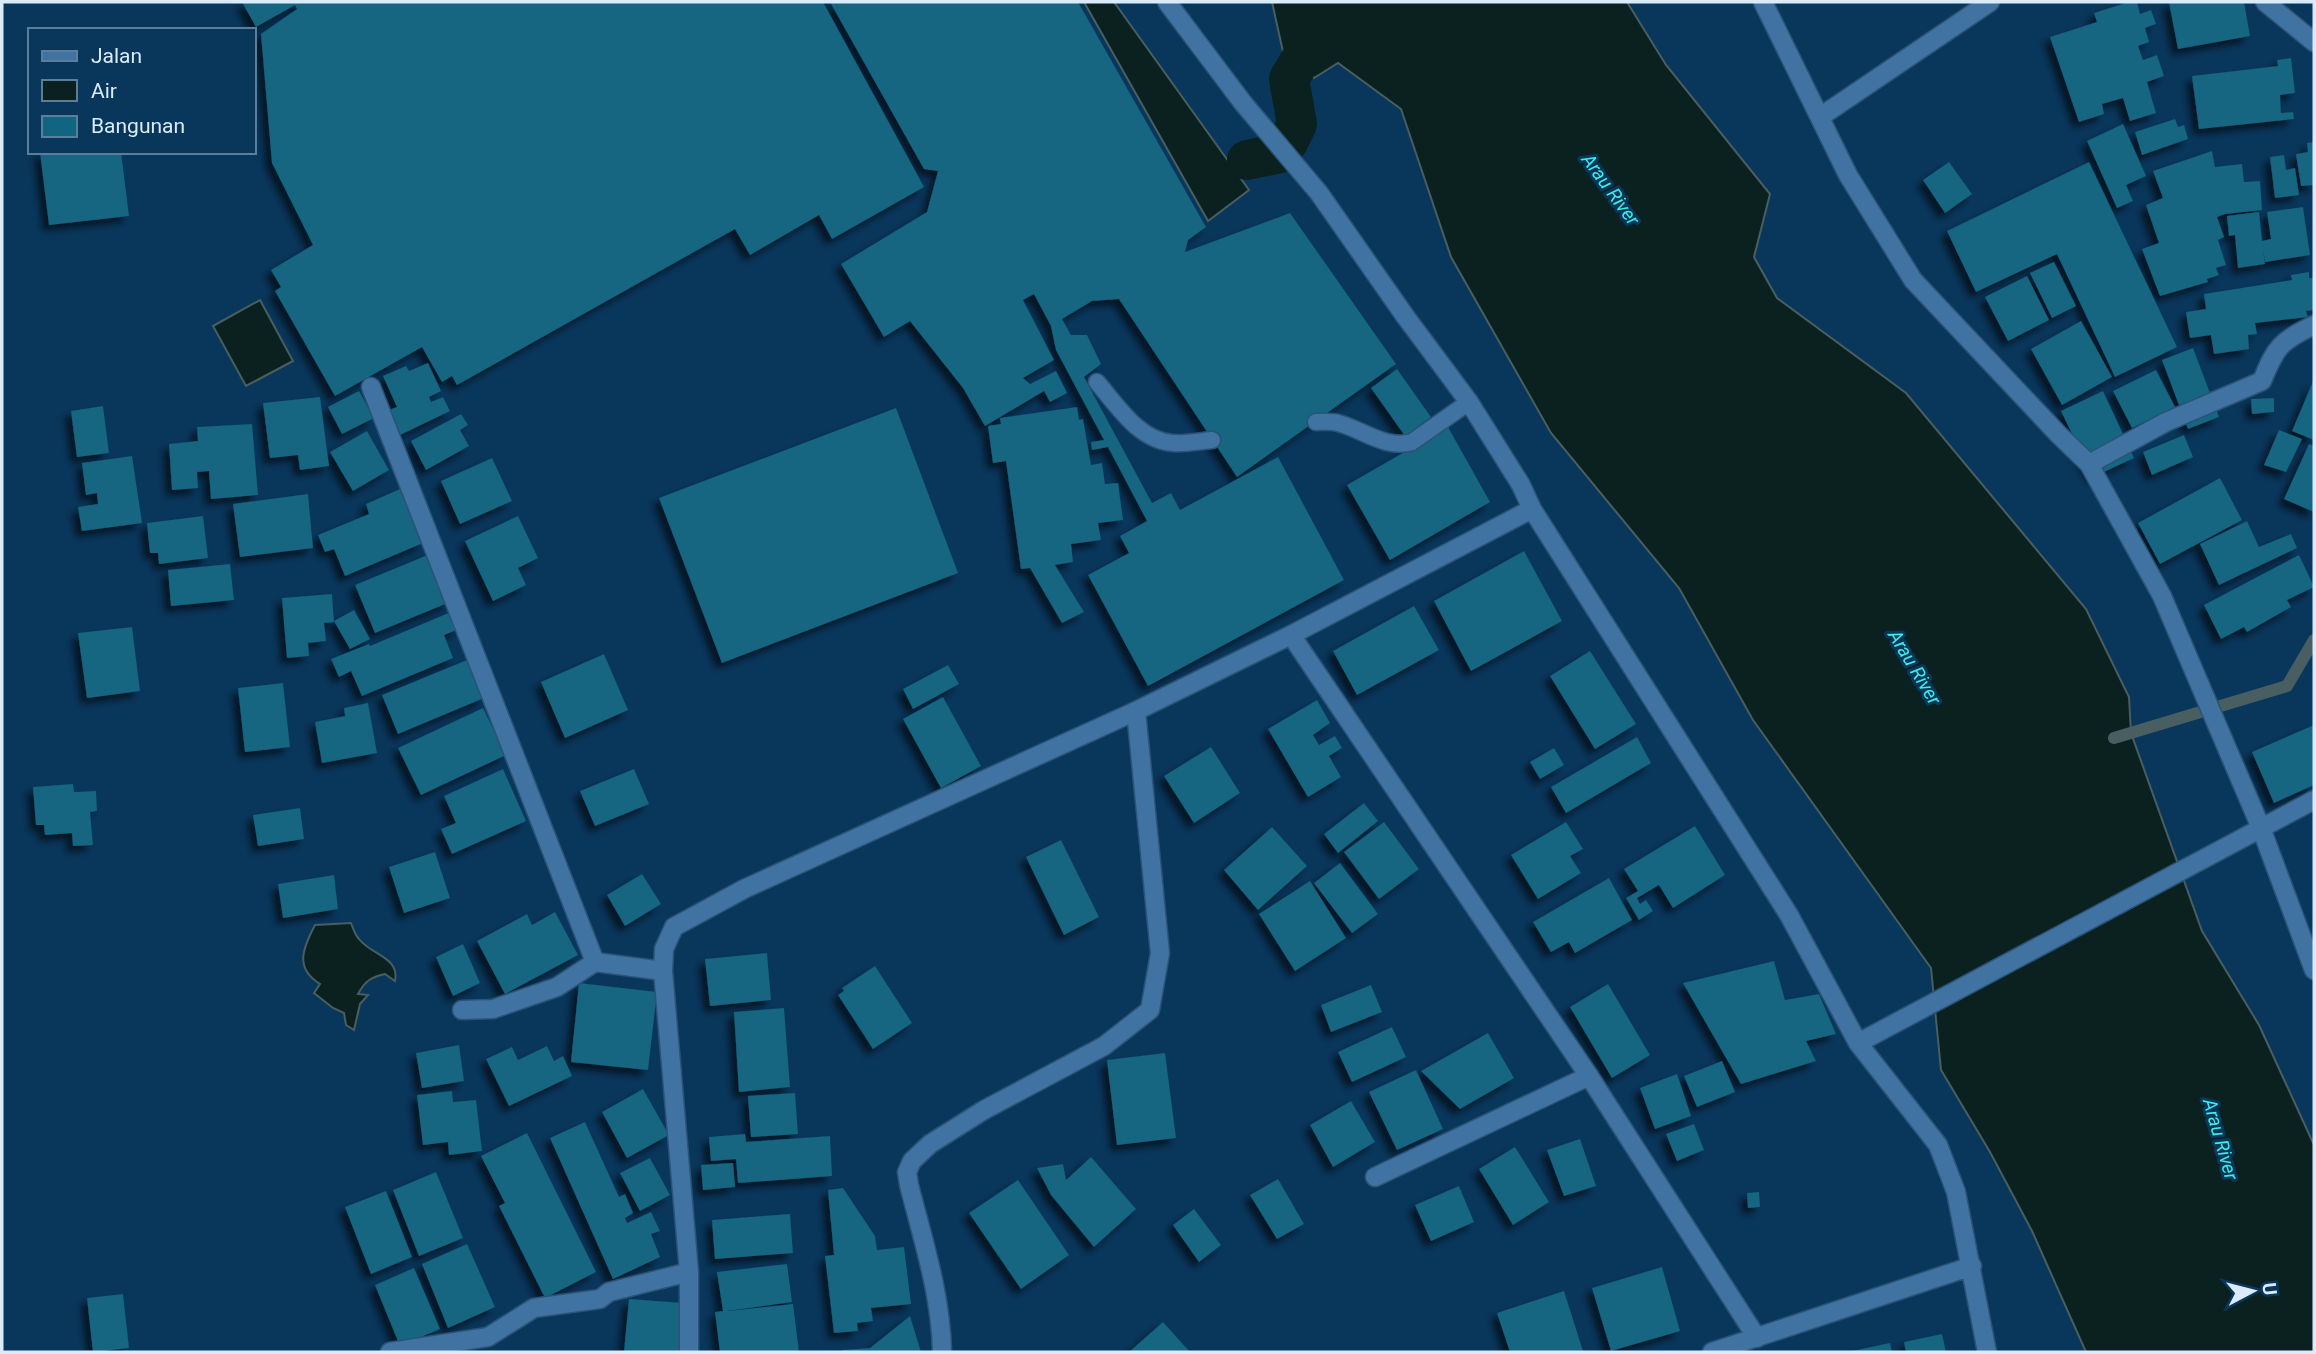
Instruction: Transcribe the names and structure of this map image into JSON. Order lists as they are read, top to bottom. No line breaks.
{"water":["Arau River"],"legend":["Jalan","Air","Bangunan"],"north":"right"}
